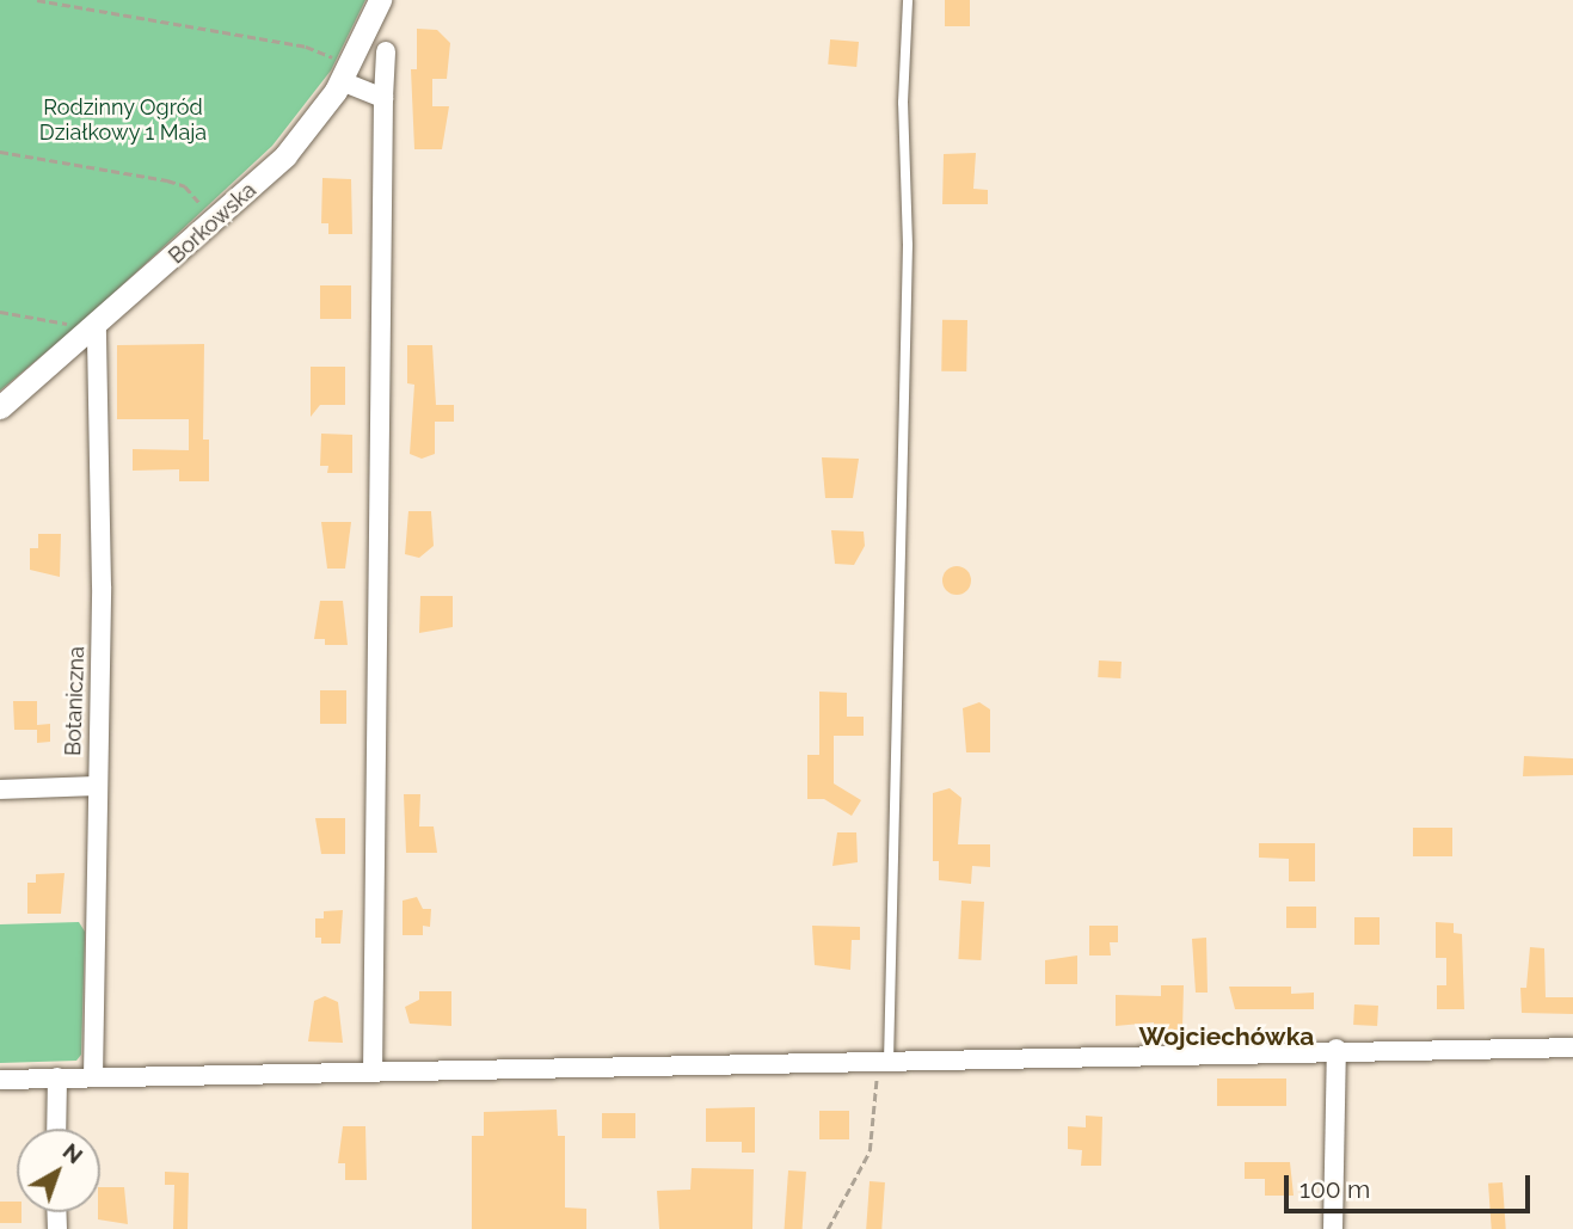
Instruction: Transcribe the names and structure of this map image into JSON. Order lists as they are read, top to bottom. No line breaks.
{"streets":{"street":["Borkowska","Botaniczna"]},"crossings":[["Borkowska","Botaniczna"]],"districts":["Wojciechówka"],"parks":["Rodzinny Ogród Działkowy 1 Maja"],"scale_bar":"100 m","north":"top right"}
